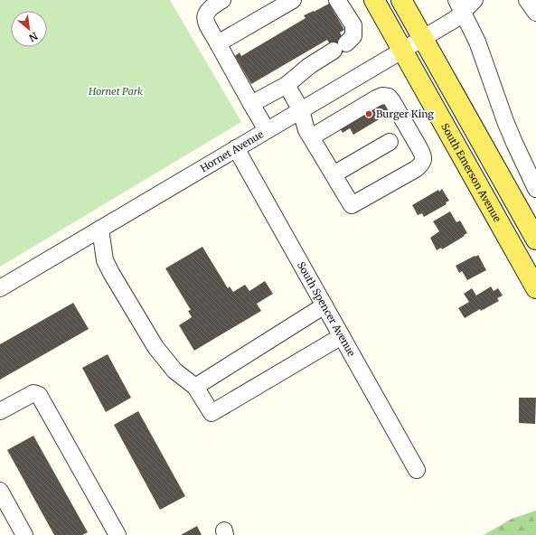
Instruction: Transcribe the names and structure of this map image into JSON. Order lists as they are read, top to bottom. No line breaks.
{"streets":{"main road":["South Emerson Avenue"],"street":["Hornet Avenue","South Spencer Avenue"]},"crossings":[["Hornet Avenue","South Emerson Avenue"],["Hornet Avenue","South Spencer Avenue"]],"parks":["Hornet Park"],"places":["Burger King"],"north":"bottom right"}
